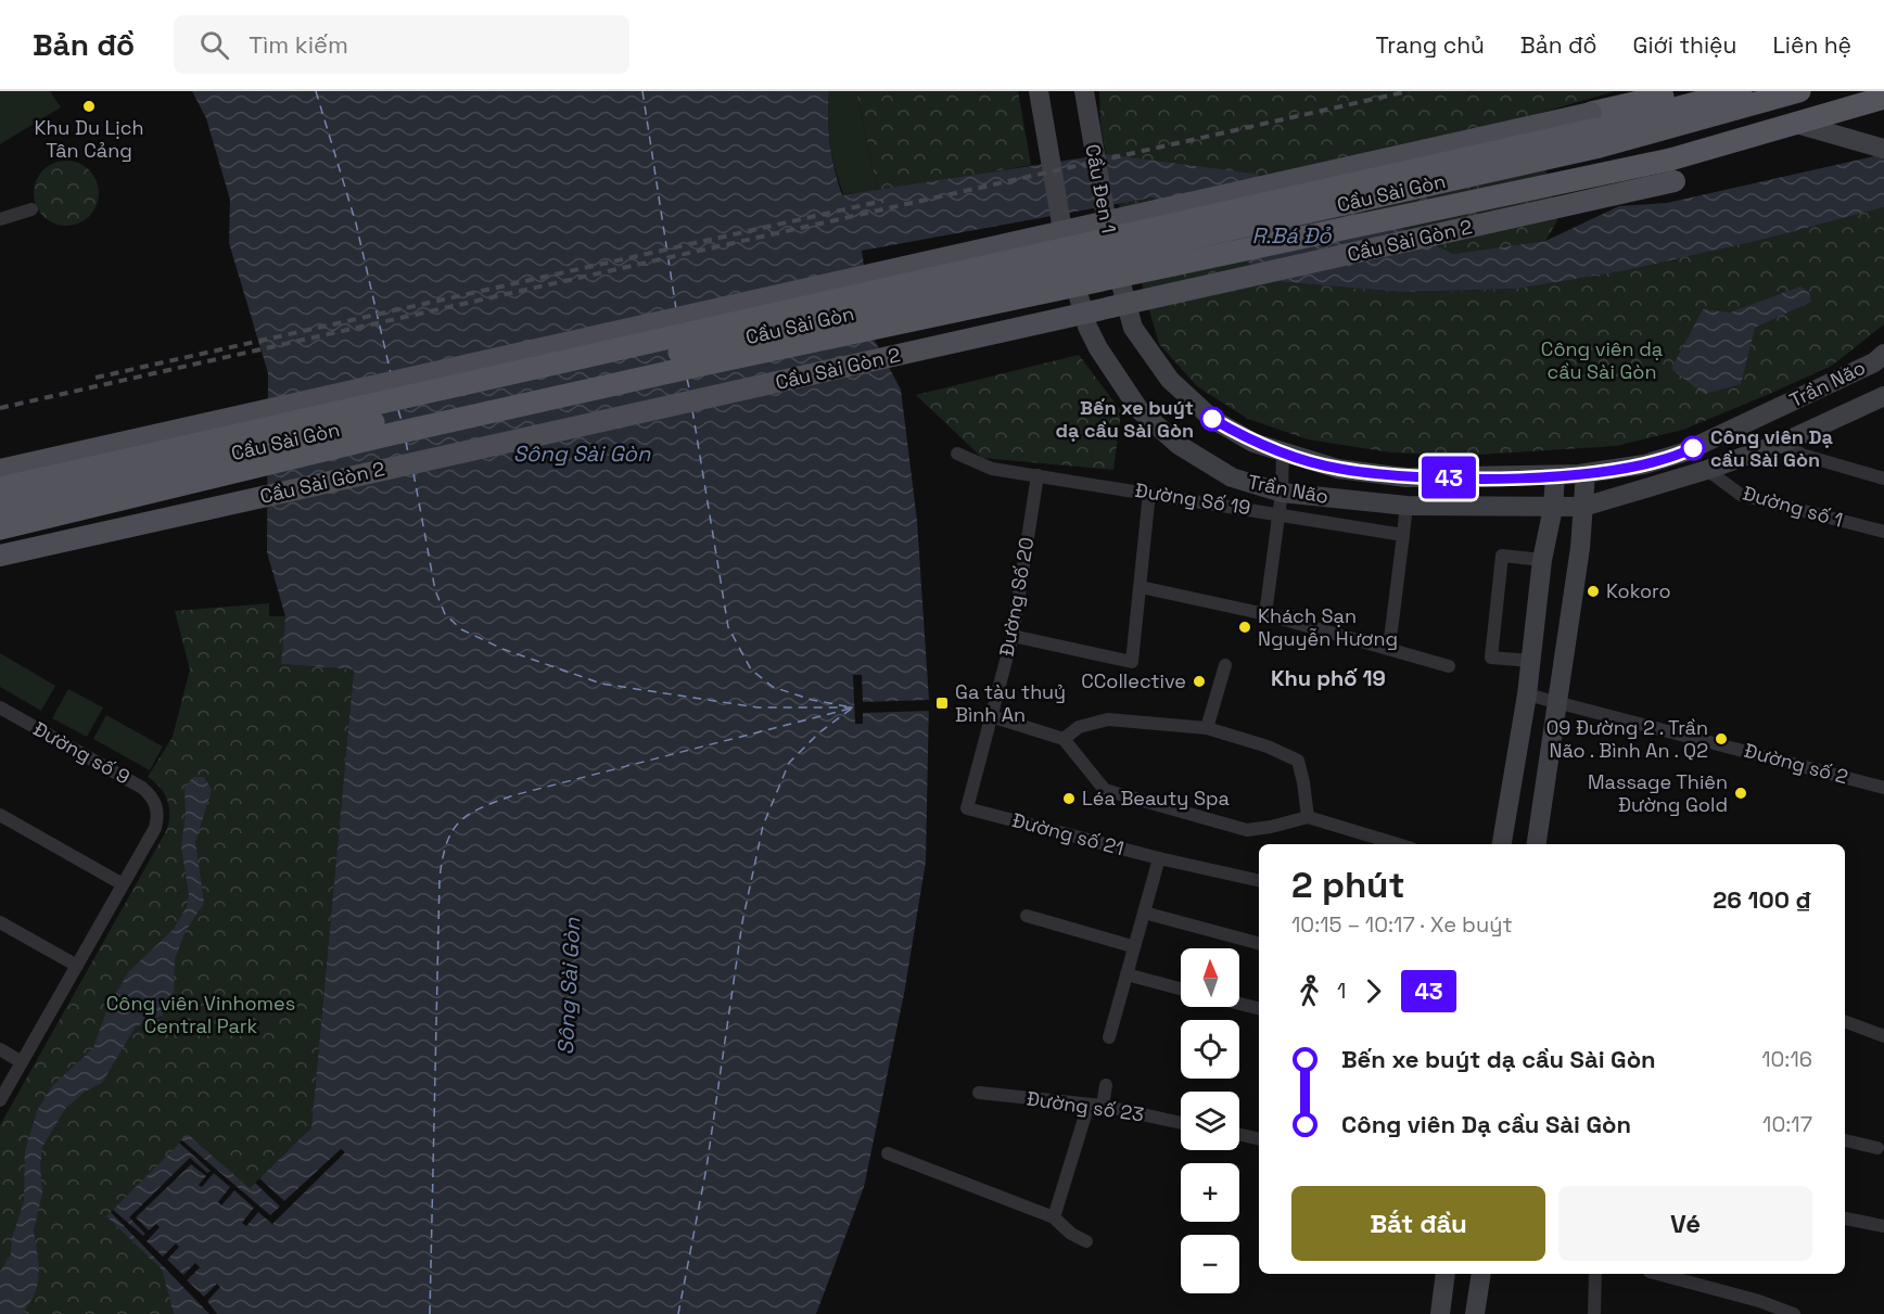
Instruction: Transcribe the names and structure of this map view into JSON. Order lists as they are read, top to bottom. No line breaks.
{"streets":{"highway":["Cầu Sài Gòn","Cầu Sài Gòn 2"],"main road":["Cầu Đen 1","Trần Não"],"street":["Đường Số 19","Đường số 1","Đường Số 20","Đường số 9","Đường số 2","Đường số 21","Đường số 23"]},"crossings":[["Cầu Đen 1","Trần Não"],["Trần Não","Đường số 1"],["Đường Số 19","Đường Số 20"],["Đường Số 20","Đường số 21"]],"districts":["Khu phố 19"],"water":["R.Bá Đỏ","Sông Sài Gòn"],"parks":["Công viên dạ cầu Sài Gòn","Công viên Vinhomes Central Park"],"places":{"other":["Khu Du Lịch Tân Cảng","Bến xe buýt dạ cầu Sài Gòn","Công viên Dạ cầu Sài Gòn","Kokoro","Khách Sạn Nguyễn Hương","CCollective","09 Đường 2 . Trần Não . Bình An . Q2","Massage Thiên Đường Gold","Léa Beauty Spa"],"transit":["Ga tàu thuỷ Bình An"]},"lines":["bus line 43"],"north":"top","page":{"header":"Bản đồ","search":"Tìm kiếm","nav":["Trang chủ","Bản đồ","Giới thiệu","Liên hệ"],"on_map":"43","heading":["2 phút","10:15 – 10:17 · Xe buýt","26 100 ₫"],"map_buttons":["+","−"],"legs":["1","43"],"list":[{"name":"Bến xe buýt dạ cầu Sài Gòn","value":"10:16"},{"name":"Công viên Dạ cầu Sài Gòn","value":"10:17"}],"buttons":["Bắt đầu","Vé"]}}
